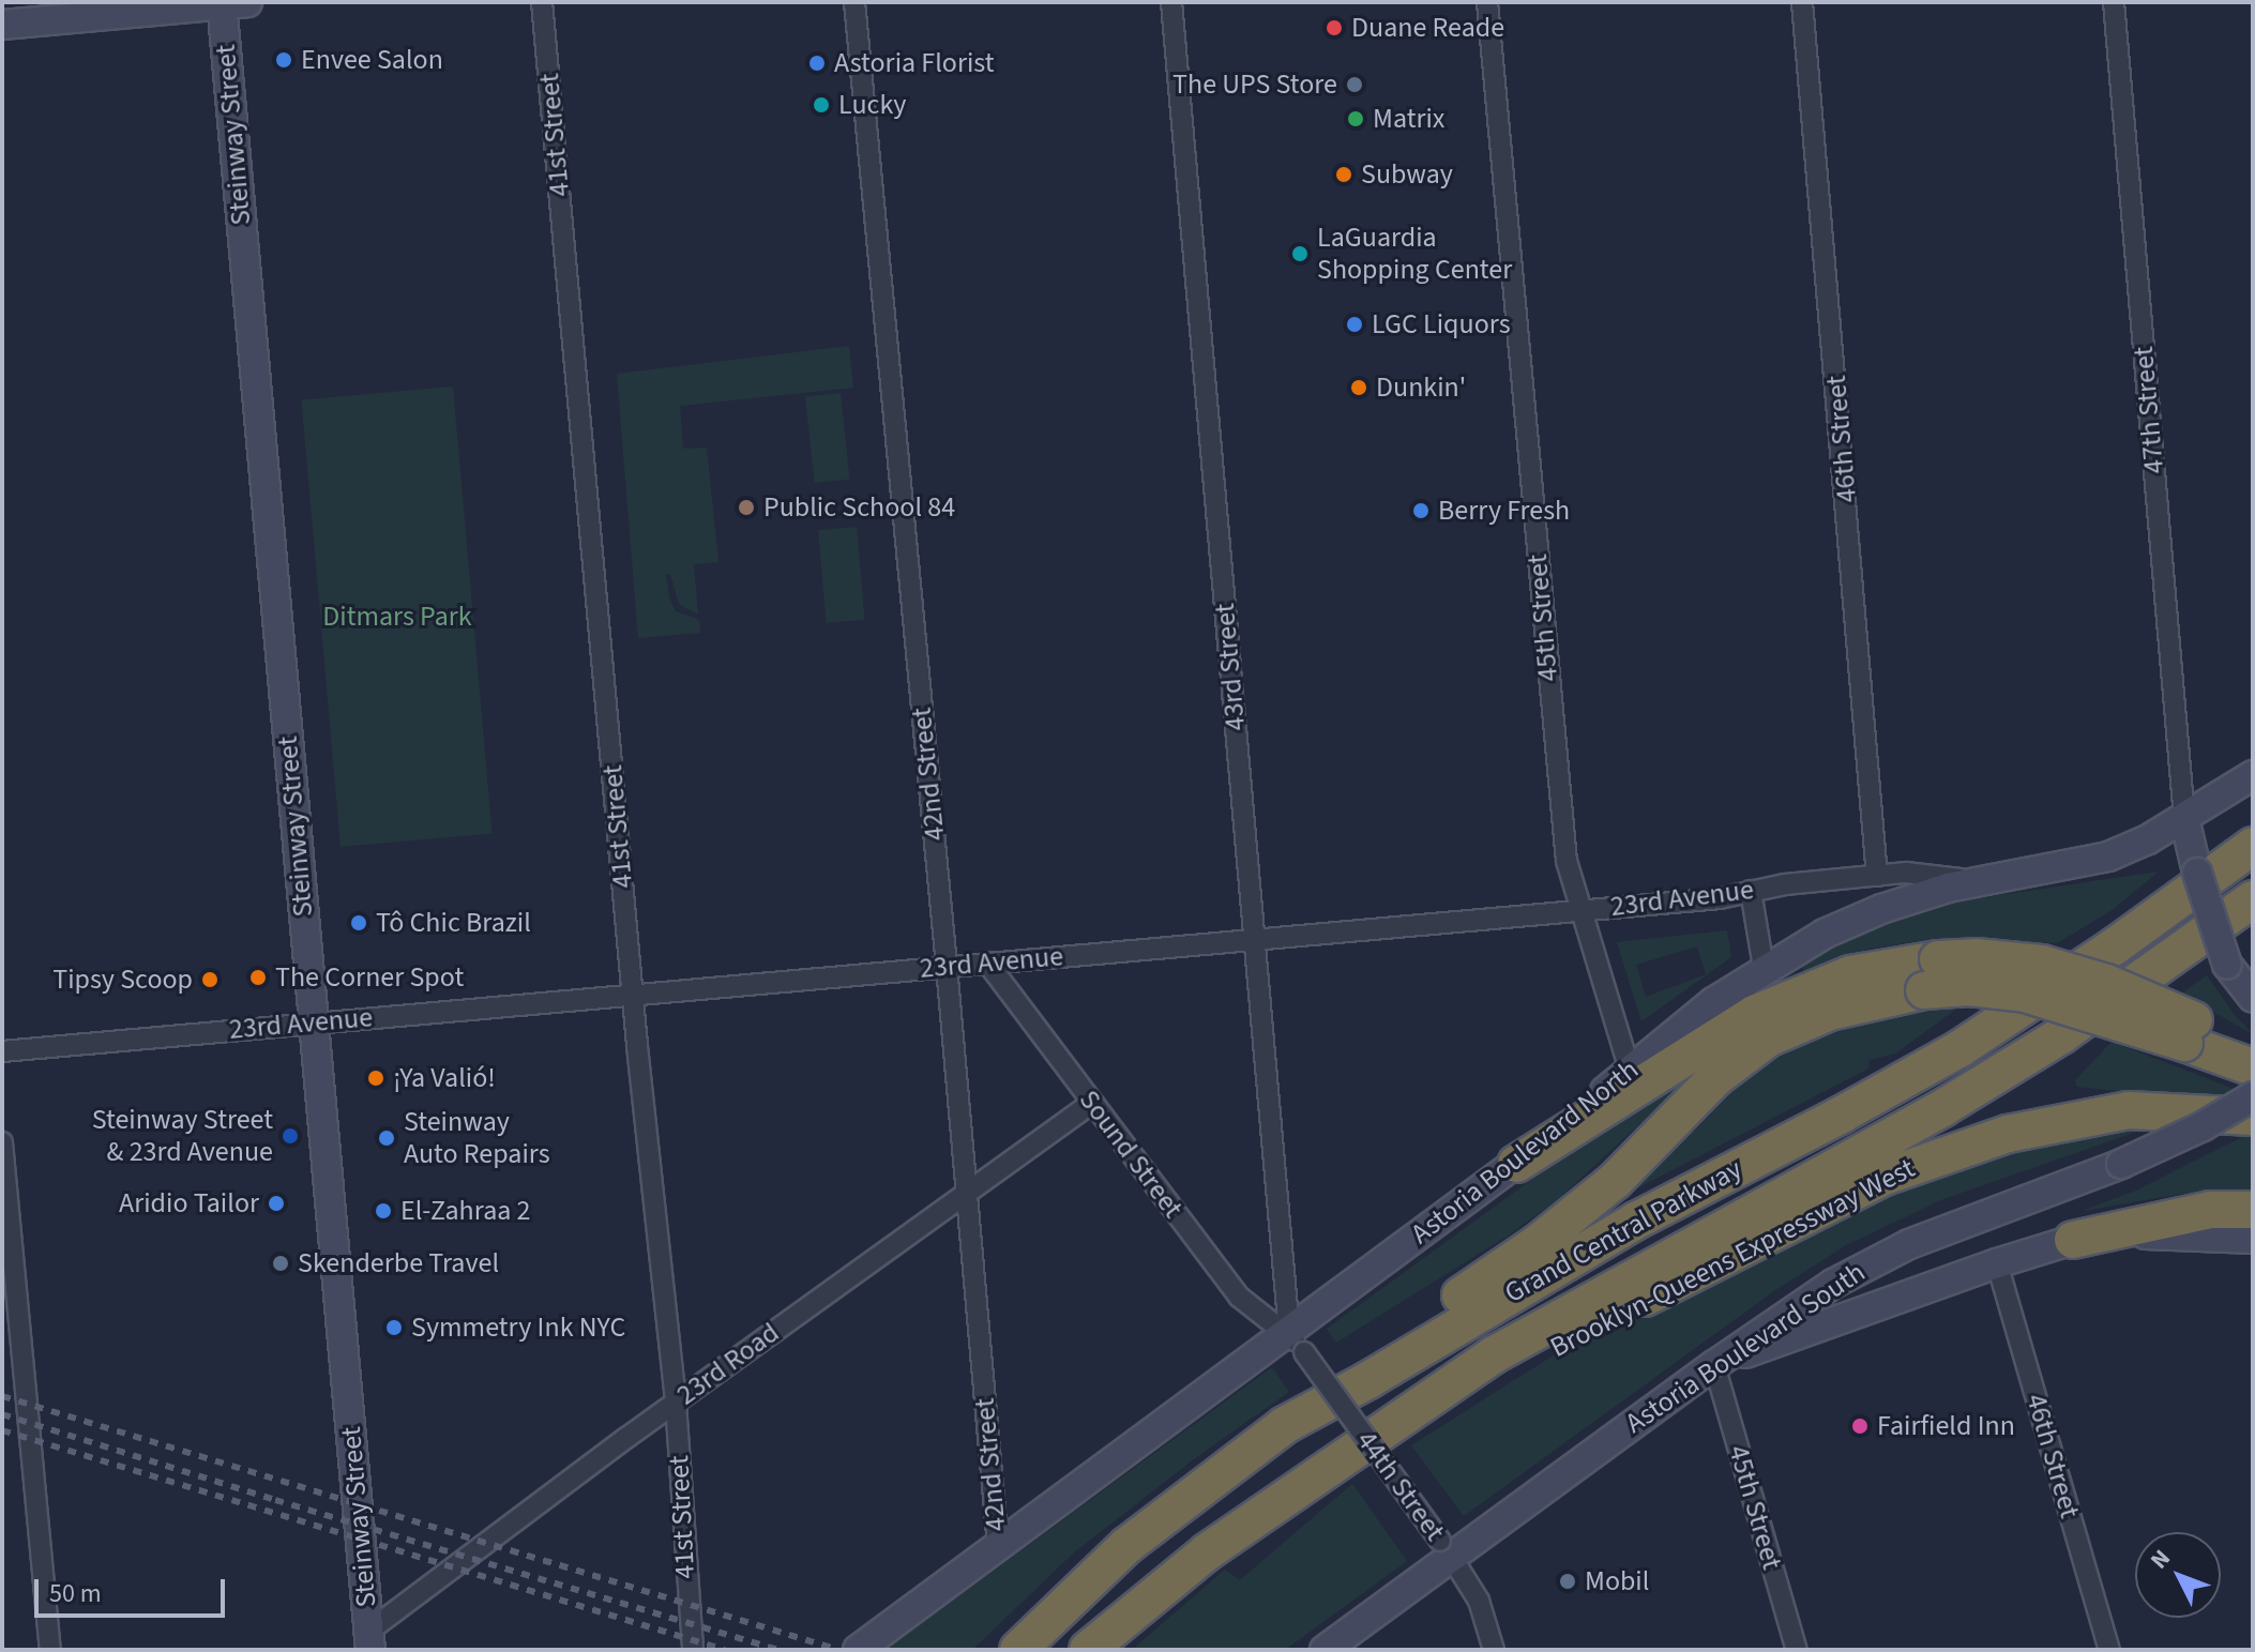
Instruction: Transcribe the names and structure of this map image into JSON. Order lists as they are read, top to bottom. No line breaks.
{"streets":{"highway":["Grand Central Parkway","Brooklyn-Queens Expressway West"],"main road":["Steinway Street","Astoria Boulevard North","Astoria Boulevard South"],"street":["41st Street","47th Street","46th Street","45th Street","43rd Street","42nd Street","23rd Avenue","Sound Street","23rd Road","44th Street"]},"crossings":[["Steinway Street","23rd Avenue"],["Steinway Street","23rd Road"],["41st Street","23rd Avenue"],["41st Street","23rd Road"],["47th Street","Astoria Boulevard North"],["46th Street","23rd Avenue"],["45th Street","23rd Avenue"],["45th Street","Astoria Boulevard North"],["45th Street","Astoria Boulevard South"],["43rd Street","23rd Avenue"],["43rd Street","Astoria Boulevard North"],["43rd Street","Sound Street"],["43rd Street","44th Street"],["42nd Street","23rd Avenue"],["42nd Street","Astoria Boulevard North"],["42nd Street","23rd Road"],["23rd Avenue","Astoria Boulevard North"],["23rd Avenue","Sound Street"],["Astoria Boulevard North","Sound Street"],["Astoria Boulevard North","44th Street"],["Sound Street","23rd Road"],["Sound Street","44th Street"],["Grand Central Parkway","Brooklyn-Queens Expressway West"],["Astoria Boulevard South","44th Street"]],"parks":["Ditmars Park"],"places":["Duane Reade","Envee Salon","Astoria Florist","The UPS Store","Lucky","Matrix","Subway","LaGuardia Shopping Center","LGC Liquors","Dunkin'","Public School 84","Berry Fresh","Tô Chic Brazil","The Corner Spot","Tipsy Scoop","¡Ya Valió!","Steinway Street & 23rd Avenue","Steinway Auto Repairs","Aridio Tailor","El-Zahraa 2","Skenderbe Travel","Symmetry Ink NYC","Fairfield Inn","Mobil"],"scale_bar":"50 m","north":"top left"}
